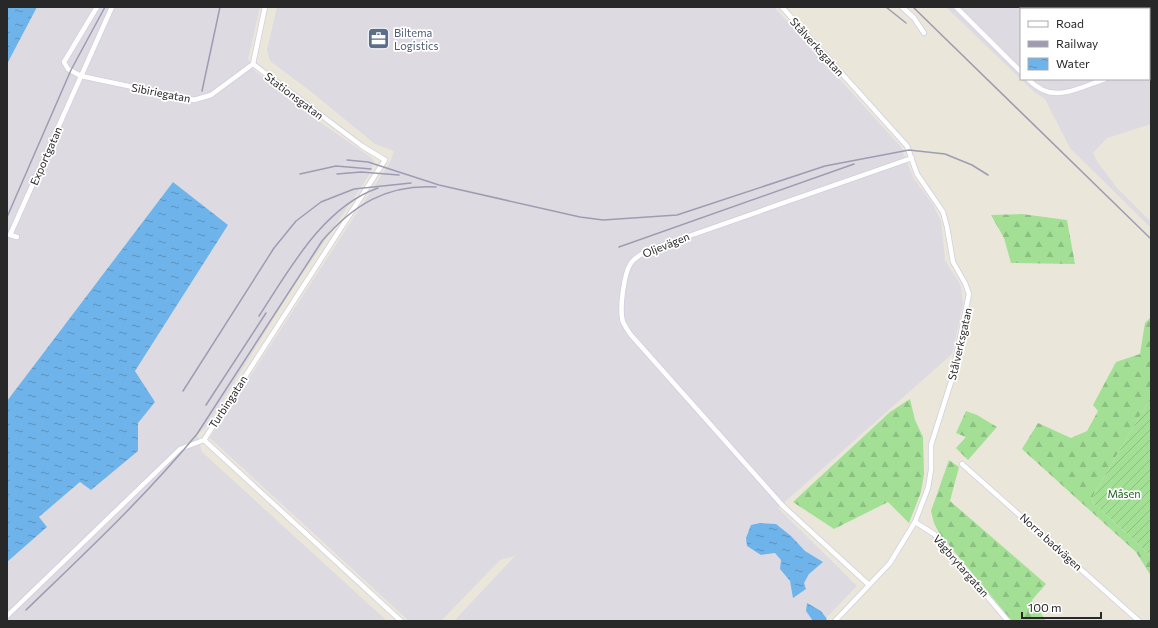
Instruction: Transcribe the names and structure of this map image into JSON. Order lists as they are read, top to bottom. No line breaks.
{"streets":{"street":["Stålverksgatan","Sibiriegatan","Stationsgatan","Exportgatan","Oljevägen","Turbingatan","Norra badvägen","Vågbrytargatan"]},"crossings":[["Stålverksgatan","Oljevägen"],["Stålverksgatan","Vågbrytargatan"],["Sibiriegatan","Stationsgatan"],["Sibiriegatan","Exportgatan"],["Stationsgatan","Turbingatan"]],"parks":["Måsen"],"places":{"office":["Biltema Logistics"]},"legend":["Road","Railway","Water"],"scale_bar":"100 m"}
